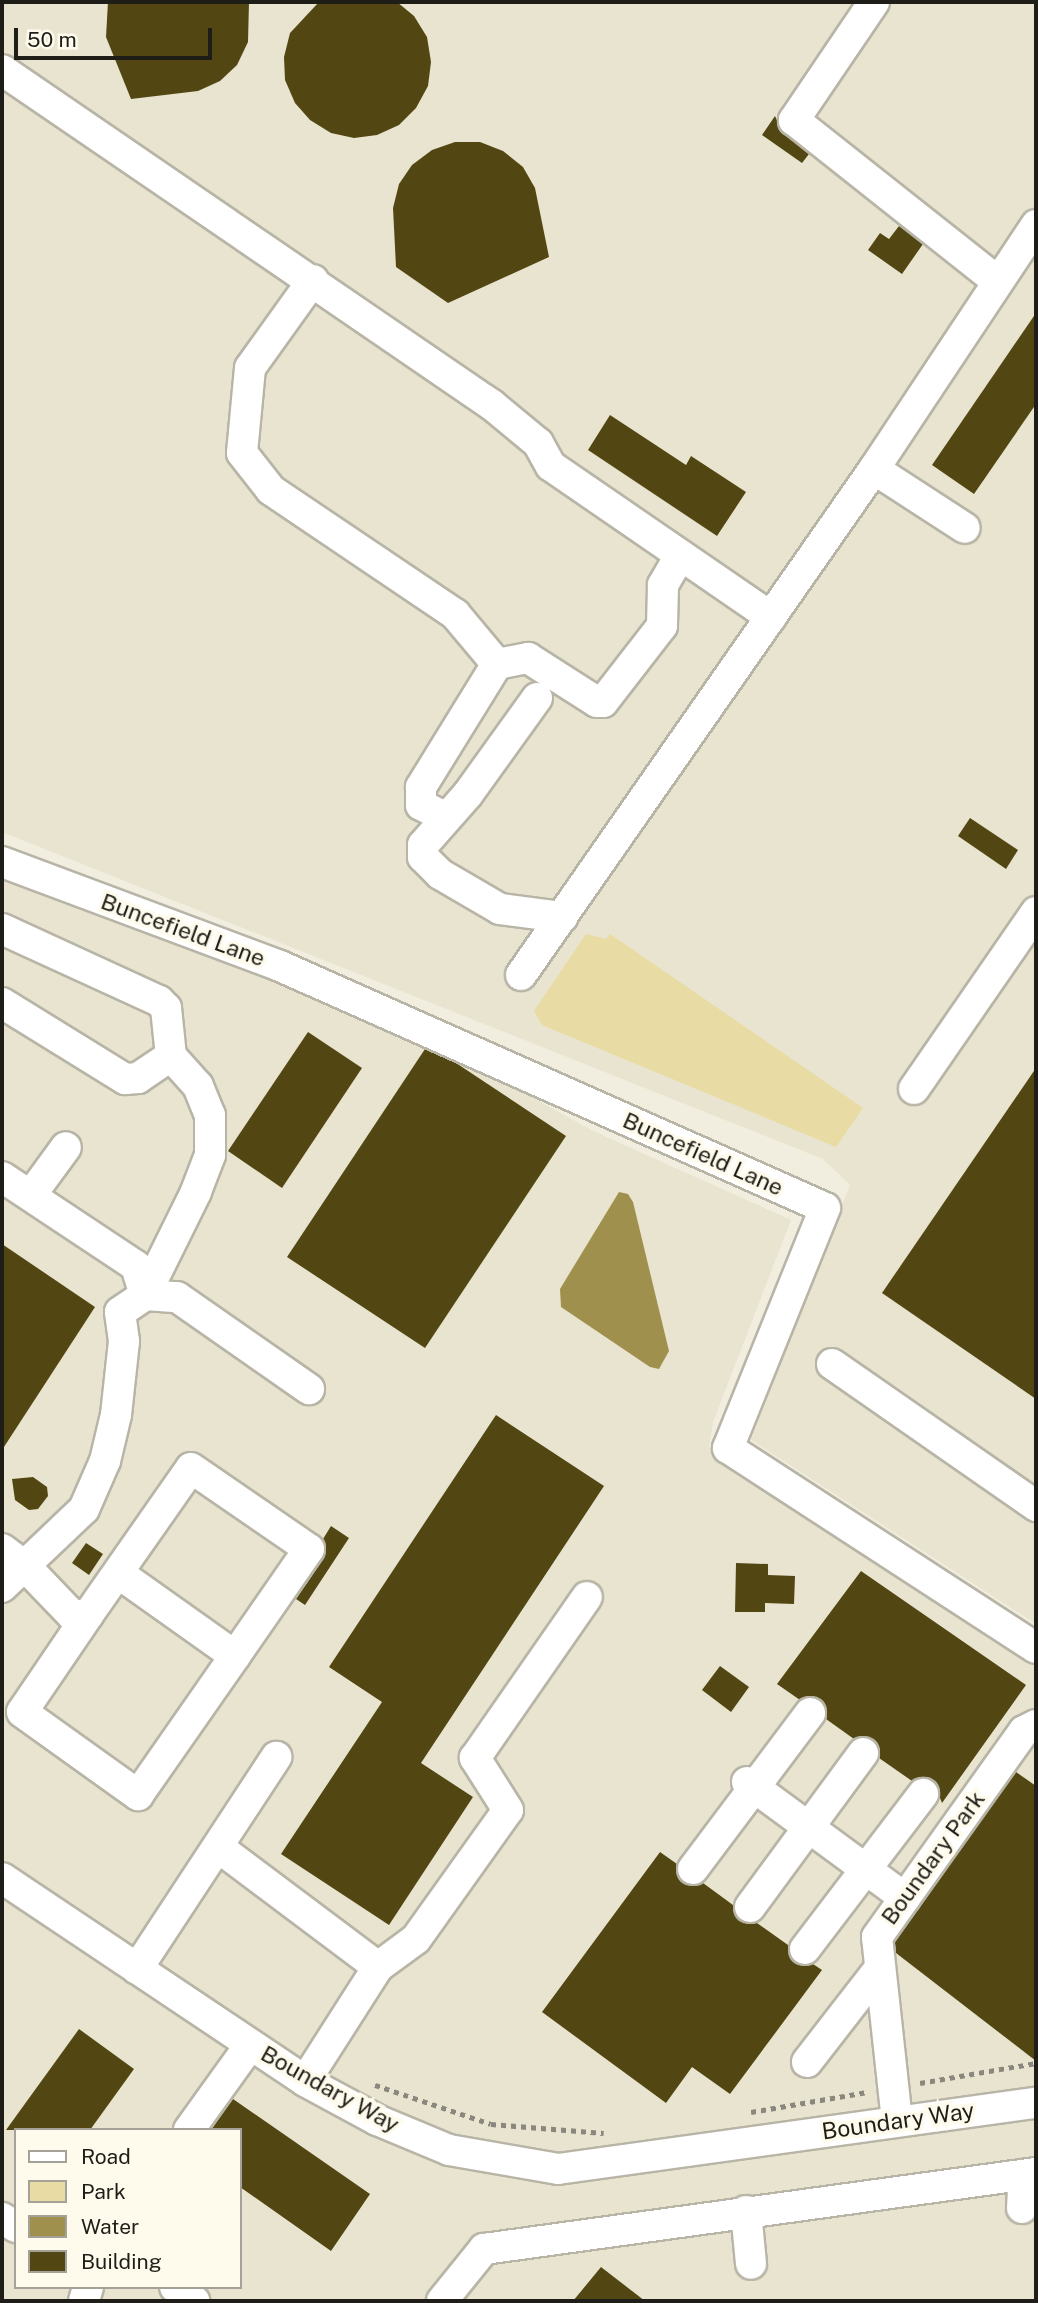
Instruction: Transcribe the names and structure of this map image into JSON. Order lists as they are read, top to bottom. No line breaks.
{"streets":{"street":["Buncefield Lane","Boundary Park","Boundary Way"]},"crossings":[["Boundary Park","Boundary Way"]],"legend":["Road","Park","Water","Building"],"scale_bar":"50 m"}
